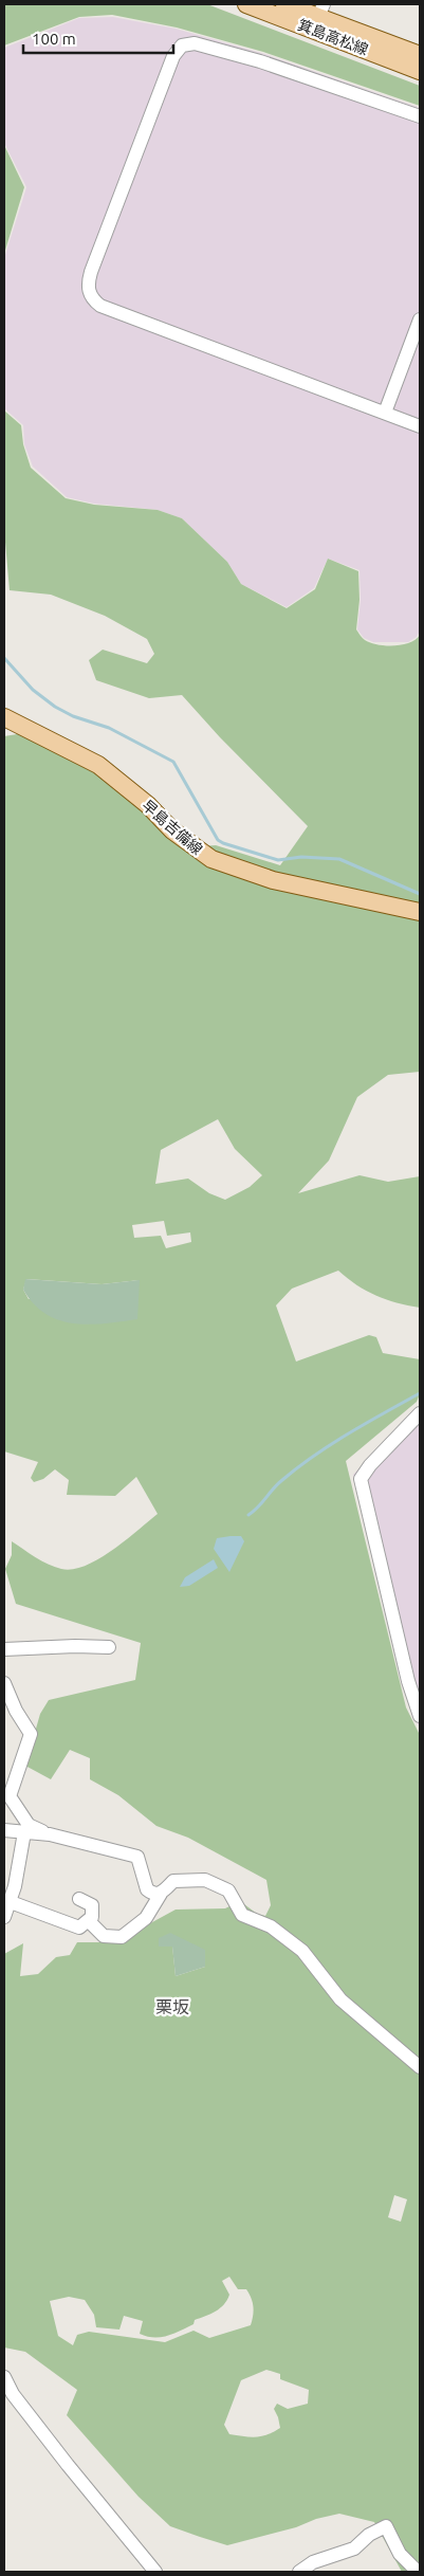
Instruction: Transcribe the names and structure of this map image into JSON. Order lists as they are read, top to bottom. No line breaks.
{"streets":{"main road":["箕島高松線","早島吉備線"]},"districts":["栗坂"],"scale_bar":"100 m"}
